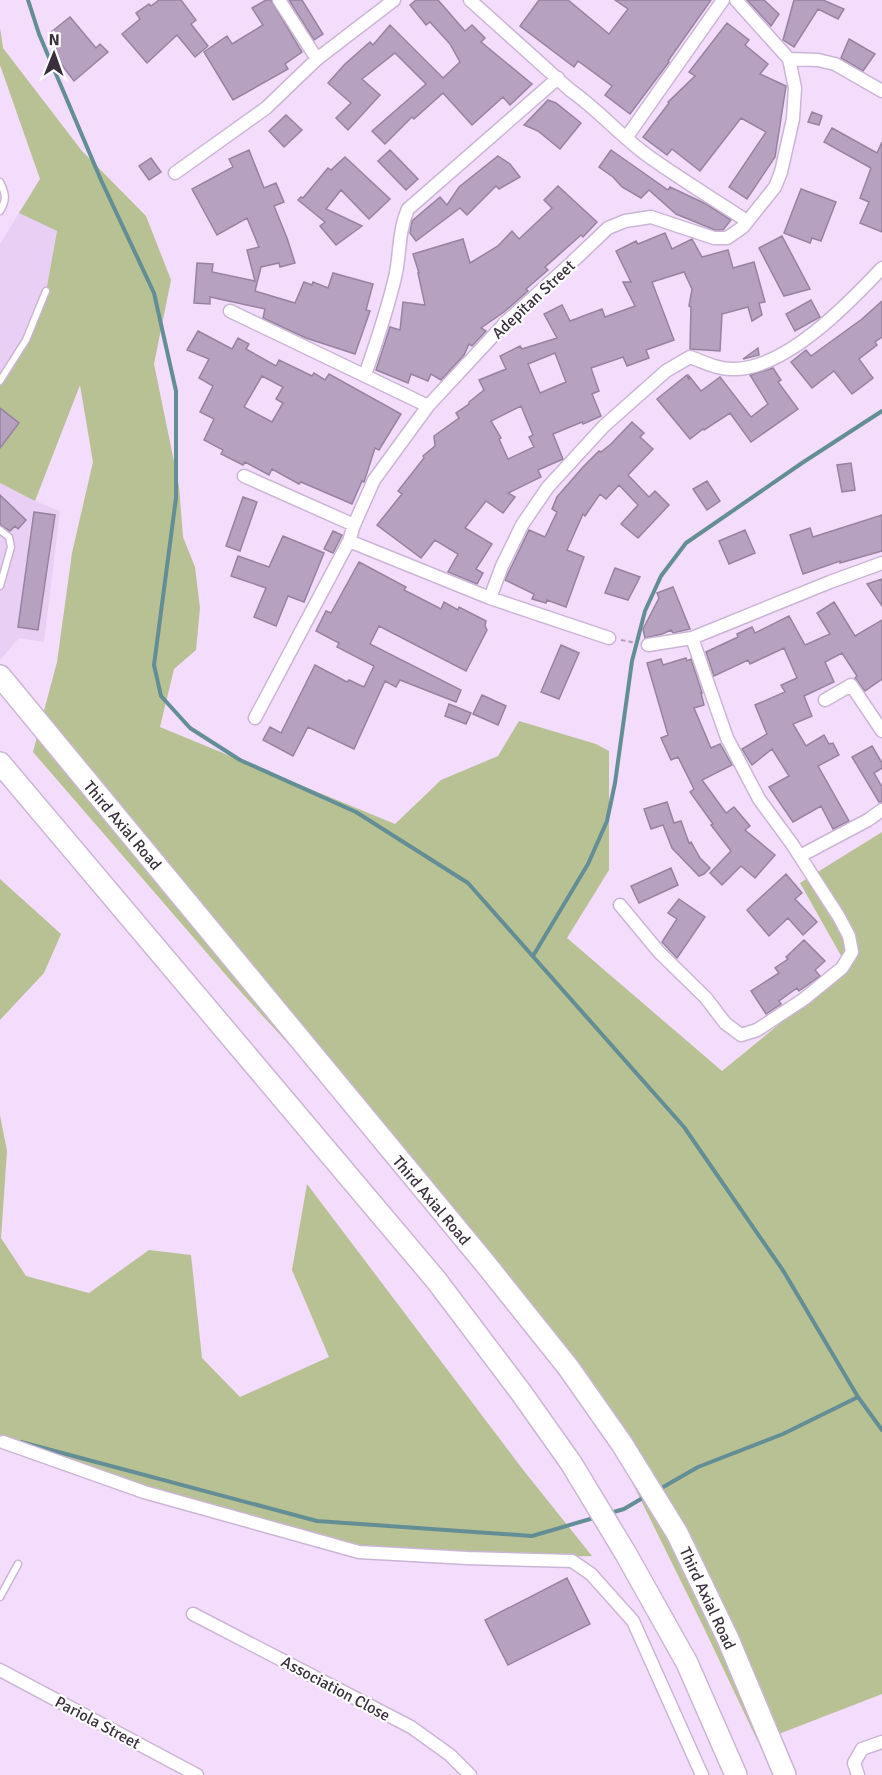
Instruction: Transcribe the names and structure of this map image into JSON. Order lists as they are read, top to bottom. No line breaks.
{"streets":{"highway":["Third Axial Road"],"street":["Adepitan Street","Association Close","Pariola Street"]},"north":"top"}
